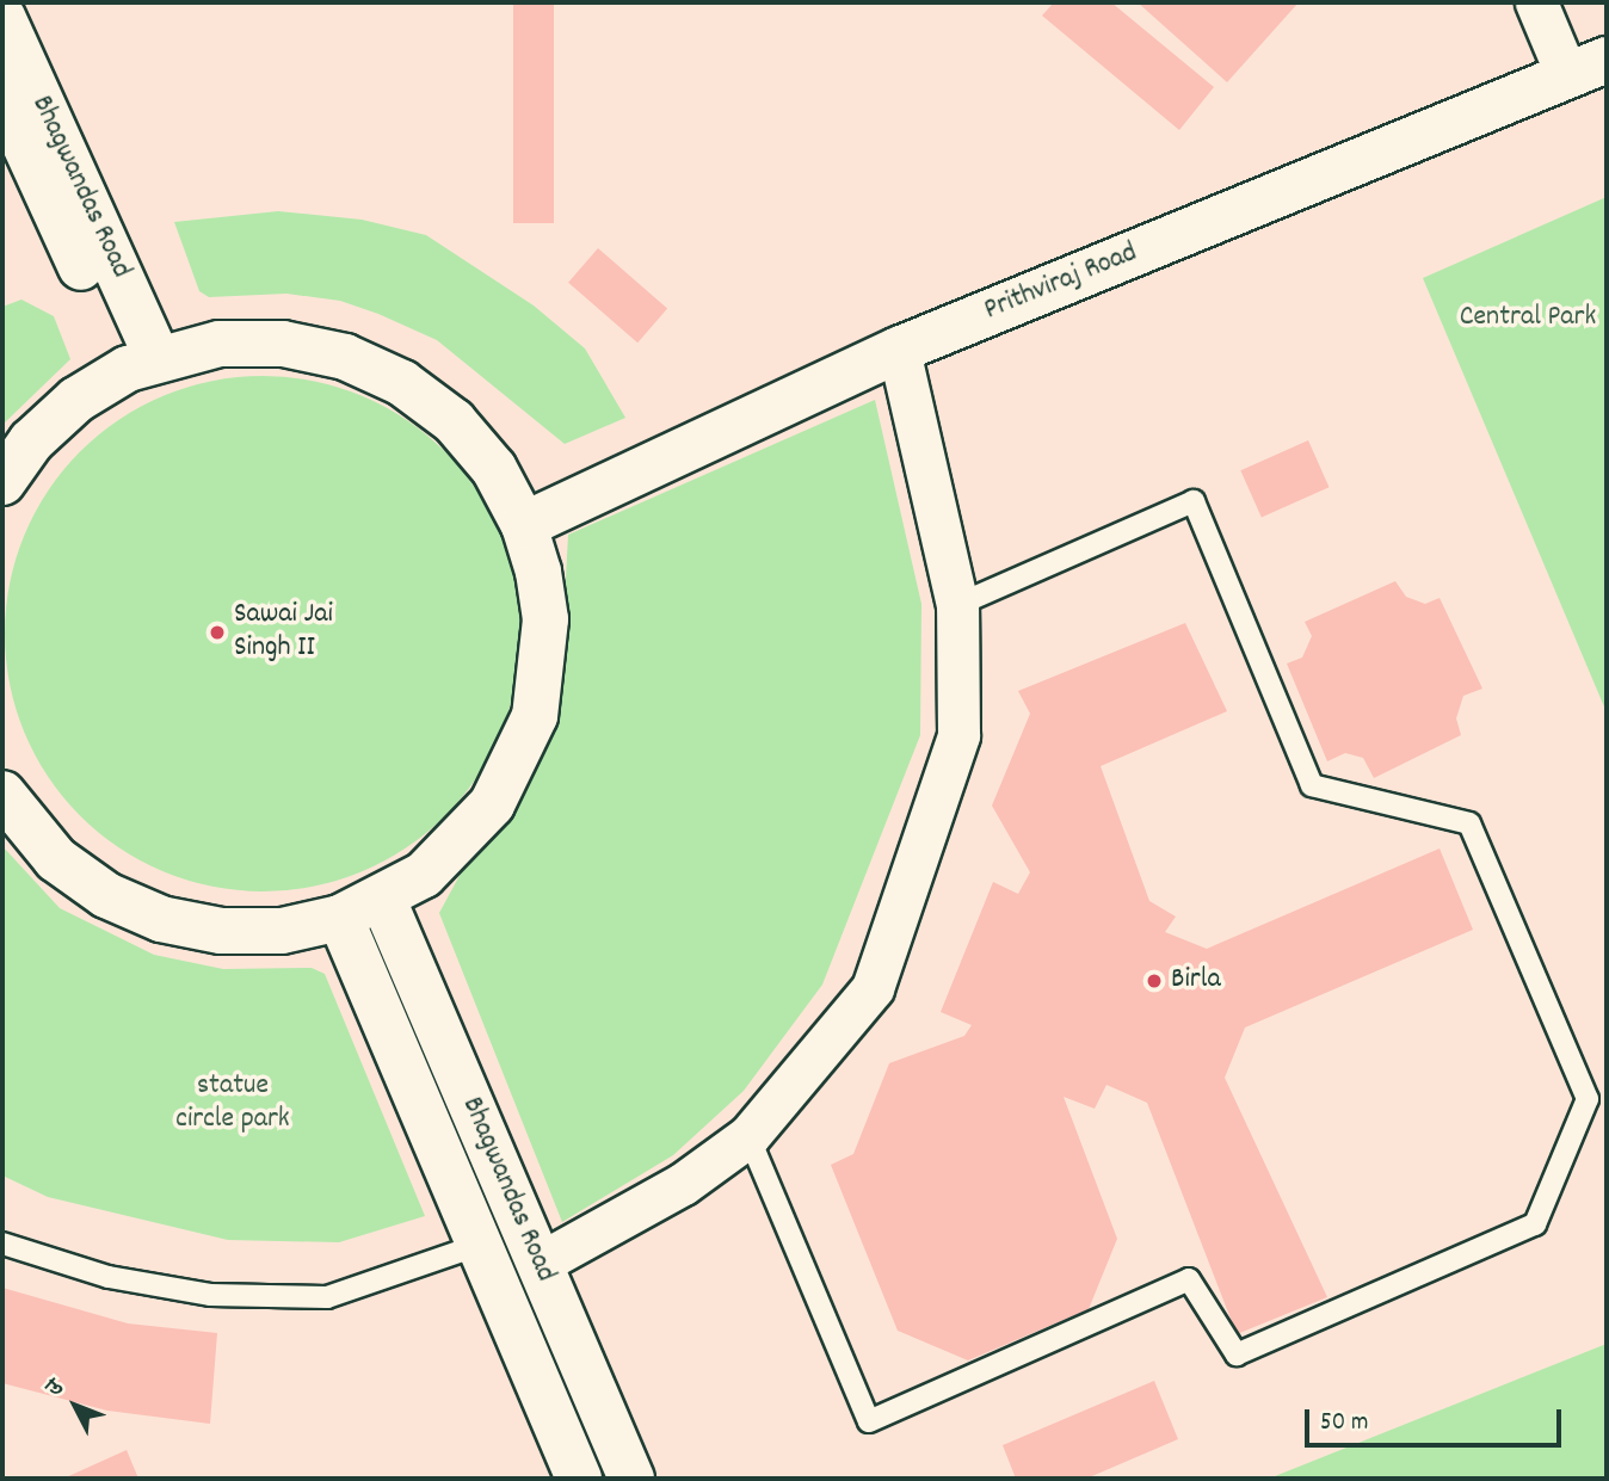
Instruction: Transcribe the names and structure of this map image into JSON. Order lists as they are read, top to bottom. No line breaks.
{"streets":{"street":["Bhagwandas Road","Prithviraj Road"]},"parks":["Central Park","statue circle park"],"places":["Sawai Jai Singh II","Birla"],"scale_bar":"50 m","north":"top left"}
